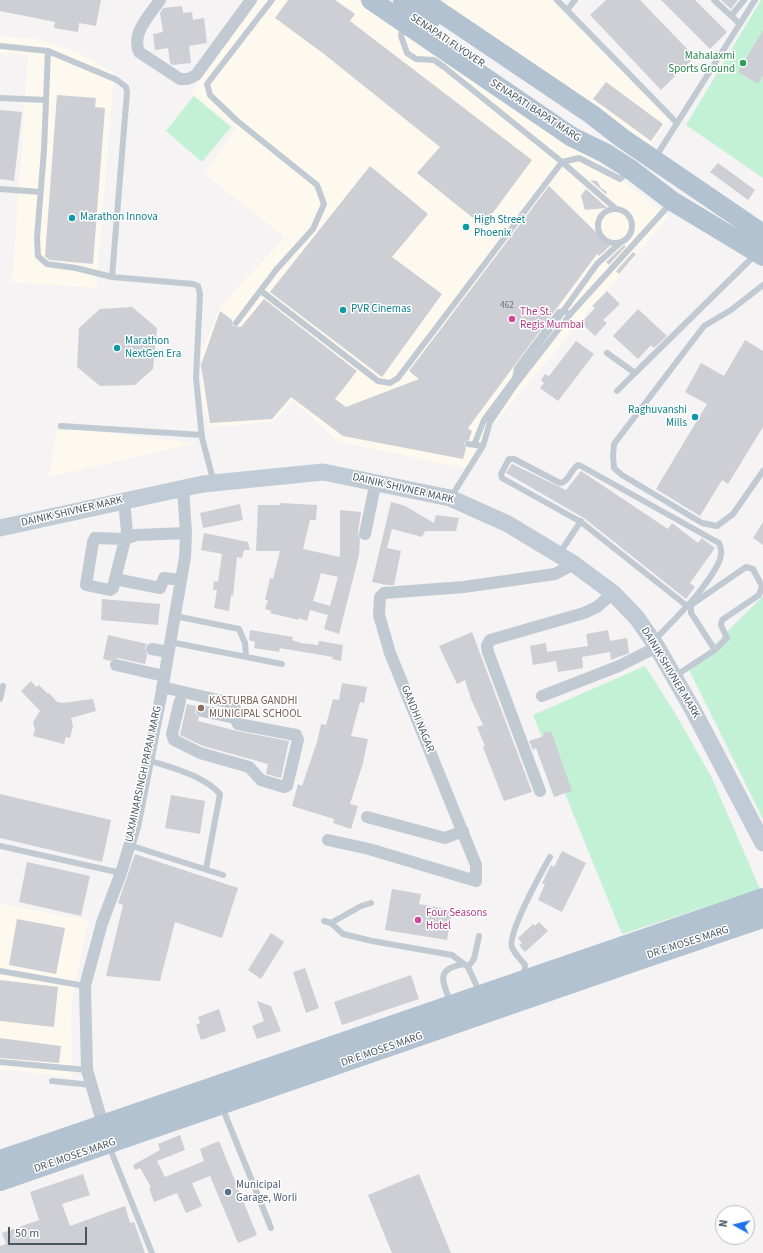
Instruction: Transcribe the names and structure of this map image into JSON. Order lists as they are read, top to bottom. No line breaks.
{"streets":{"main road":["SENAPATI FLYOVER","SENAPATI BAPAT MARG","DAINIK SHIVNER MARK","DR E MOSES MARG"],"street":["GANDHI NAGAR","LAXMINARSINGH PAPAN MARG"]},"crossings":[["SENAPATI FLYOVER","SENAPATI BAPAT MARG"],["DAINIK SHIVNER MARK","GANDHI NAGAR"],["DAINIK SHIVNER MARK","LAXMINARSINGH PAPAN MARG"],["LAXMINARSINGH PAPAN MARG","DR E MOSES MARG"]],"places":["Mahalaxmi Sports Ground","Marathon Innova","High Street Phoenix","PVR Cinemas","The St. Regis Mumbai","Marathon NextGen Era","Raghuvanshi Mills","KASTURBA GANDHI MUNICIPAL SCHOOL","Four Seasons Hotel","Municipal Garage, Worli"],"house_numbers":["462"],"scale_bar":"50 m","north":"left"}
